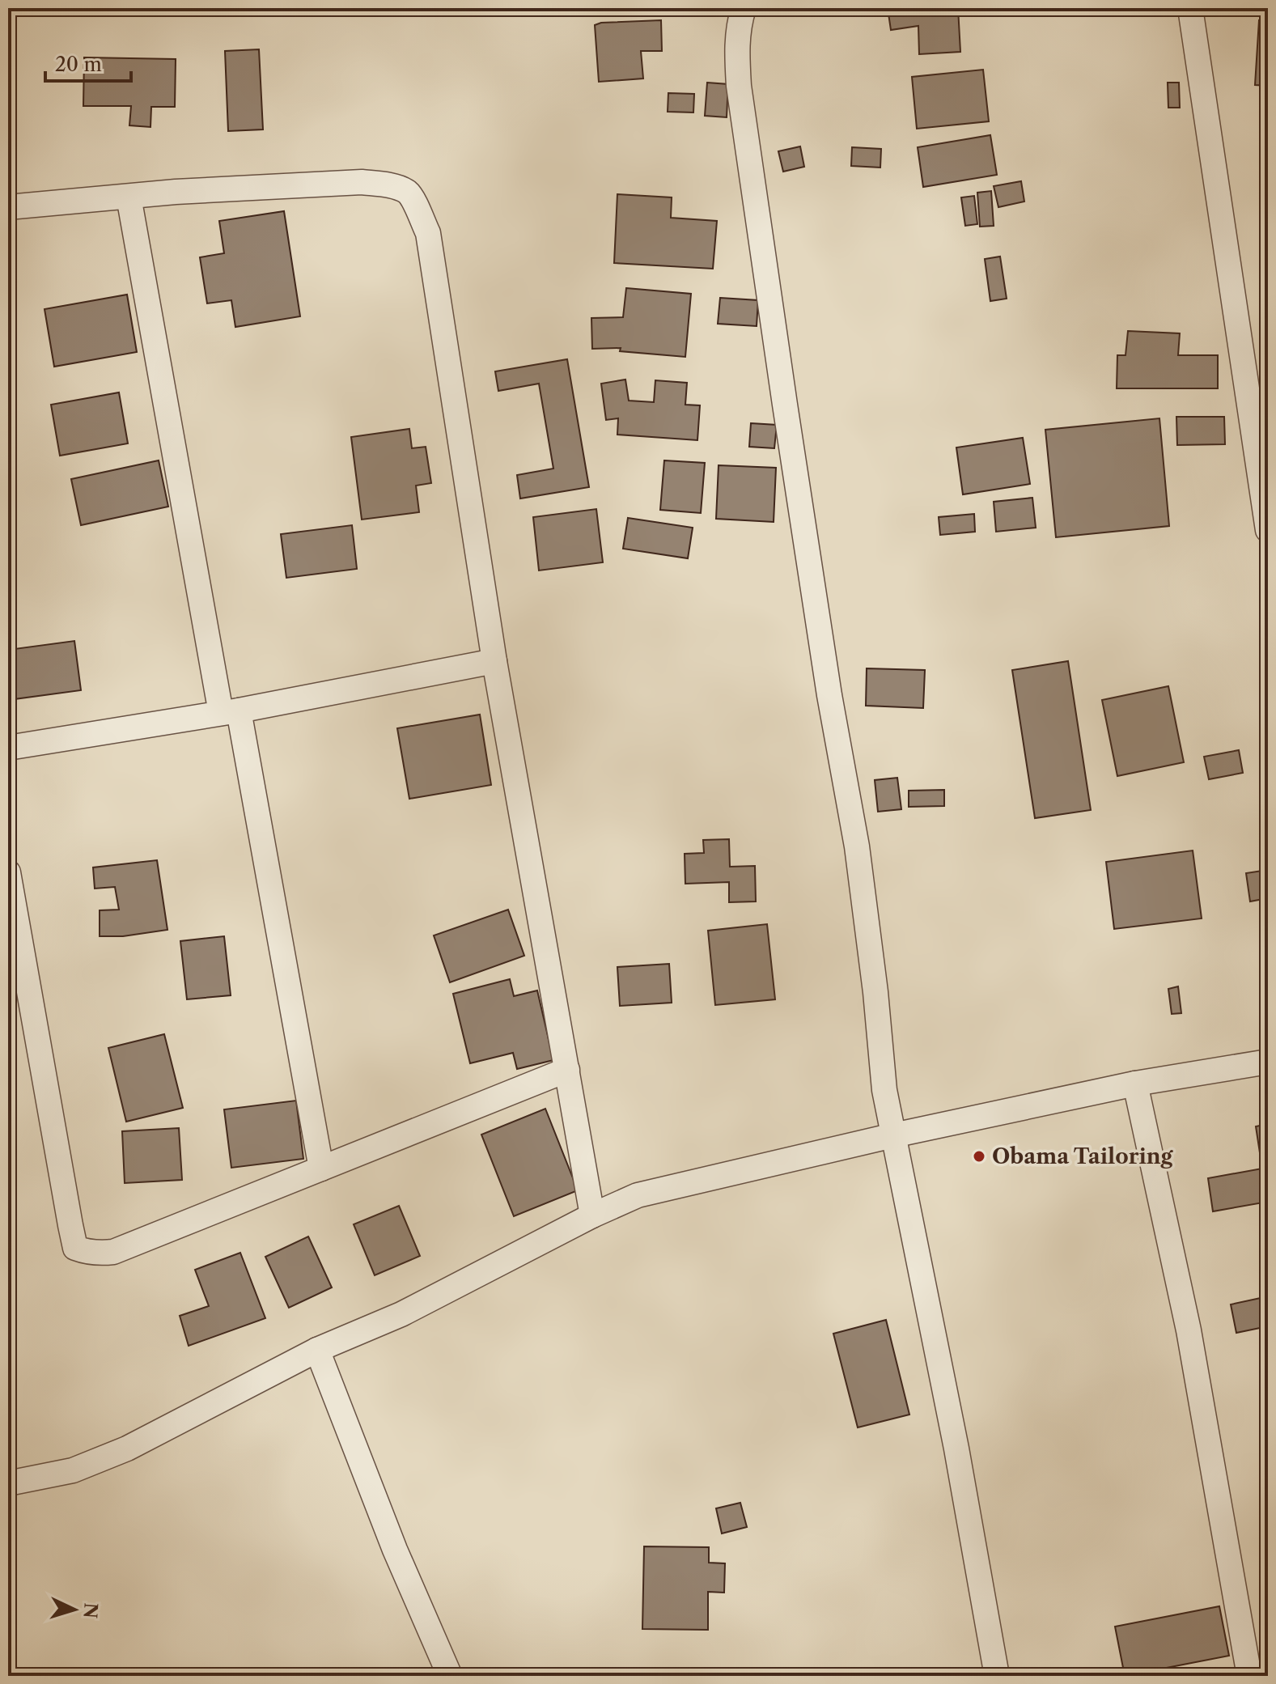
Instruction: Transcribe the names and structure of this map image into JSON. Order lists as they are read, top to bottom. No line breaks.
{"places":["Obama Tailoring"],"scale_bar":"20 m","north":"right"}
